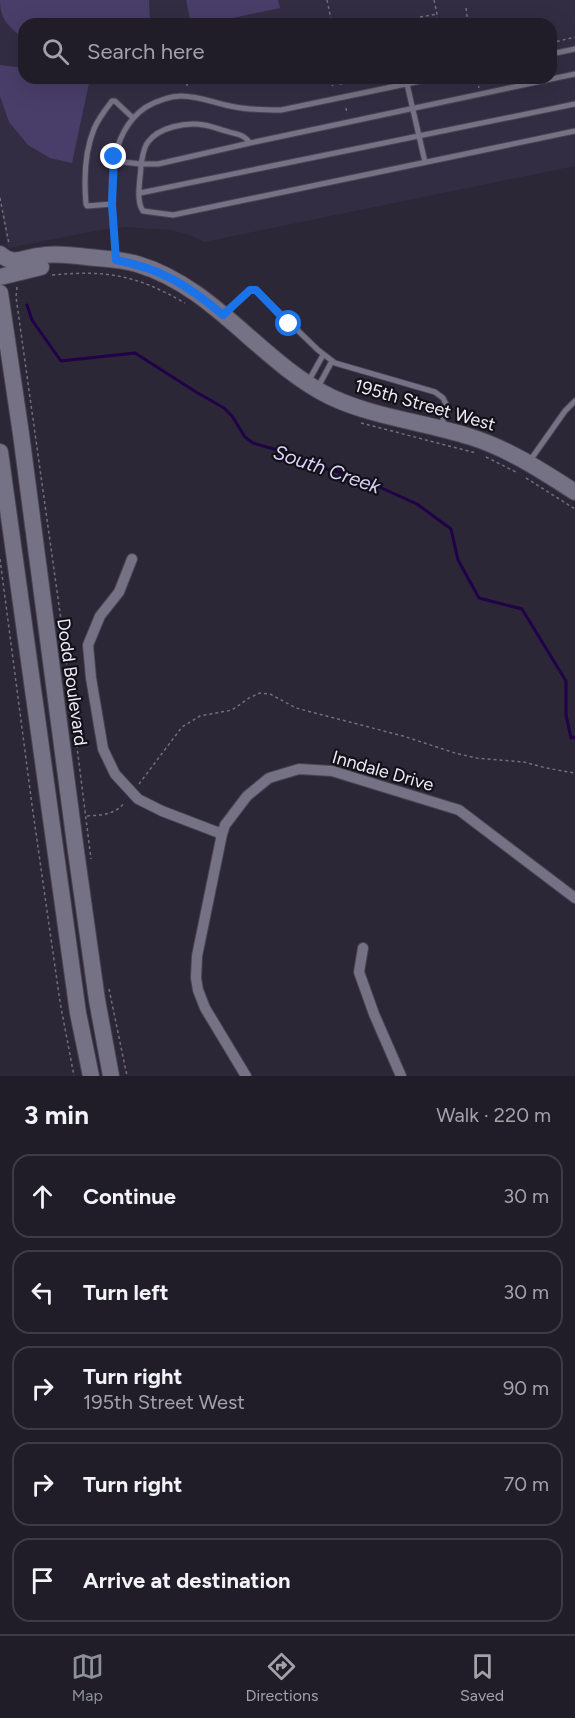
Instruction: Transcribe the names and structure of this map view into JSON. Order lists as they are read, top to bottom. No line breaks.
{"streets":{"main road":["195th Street West","Dodd Boulevard"],"street":["Inndale Drive"]},"water":["South Creek"],"page":{"search":"Search here","heading":["3 min","Walk · 220 m"],"list":[["Continue","30 m"],["Turn left","30 m"],["Turn right","195th Street West","90 m"],["Turn right","70 m"],"Arrive at destination"],"nav":["Map","Directions","Saved"]}}
